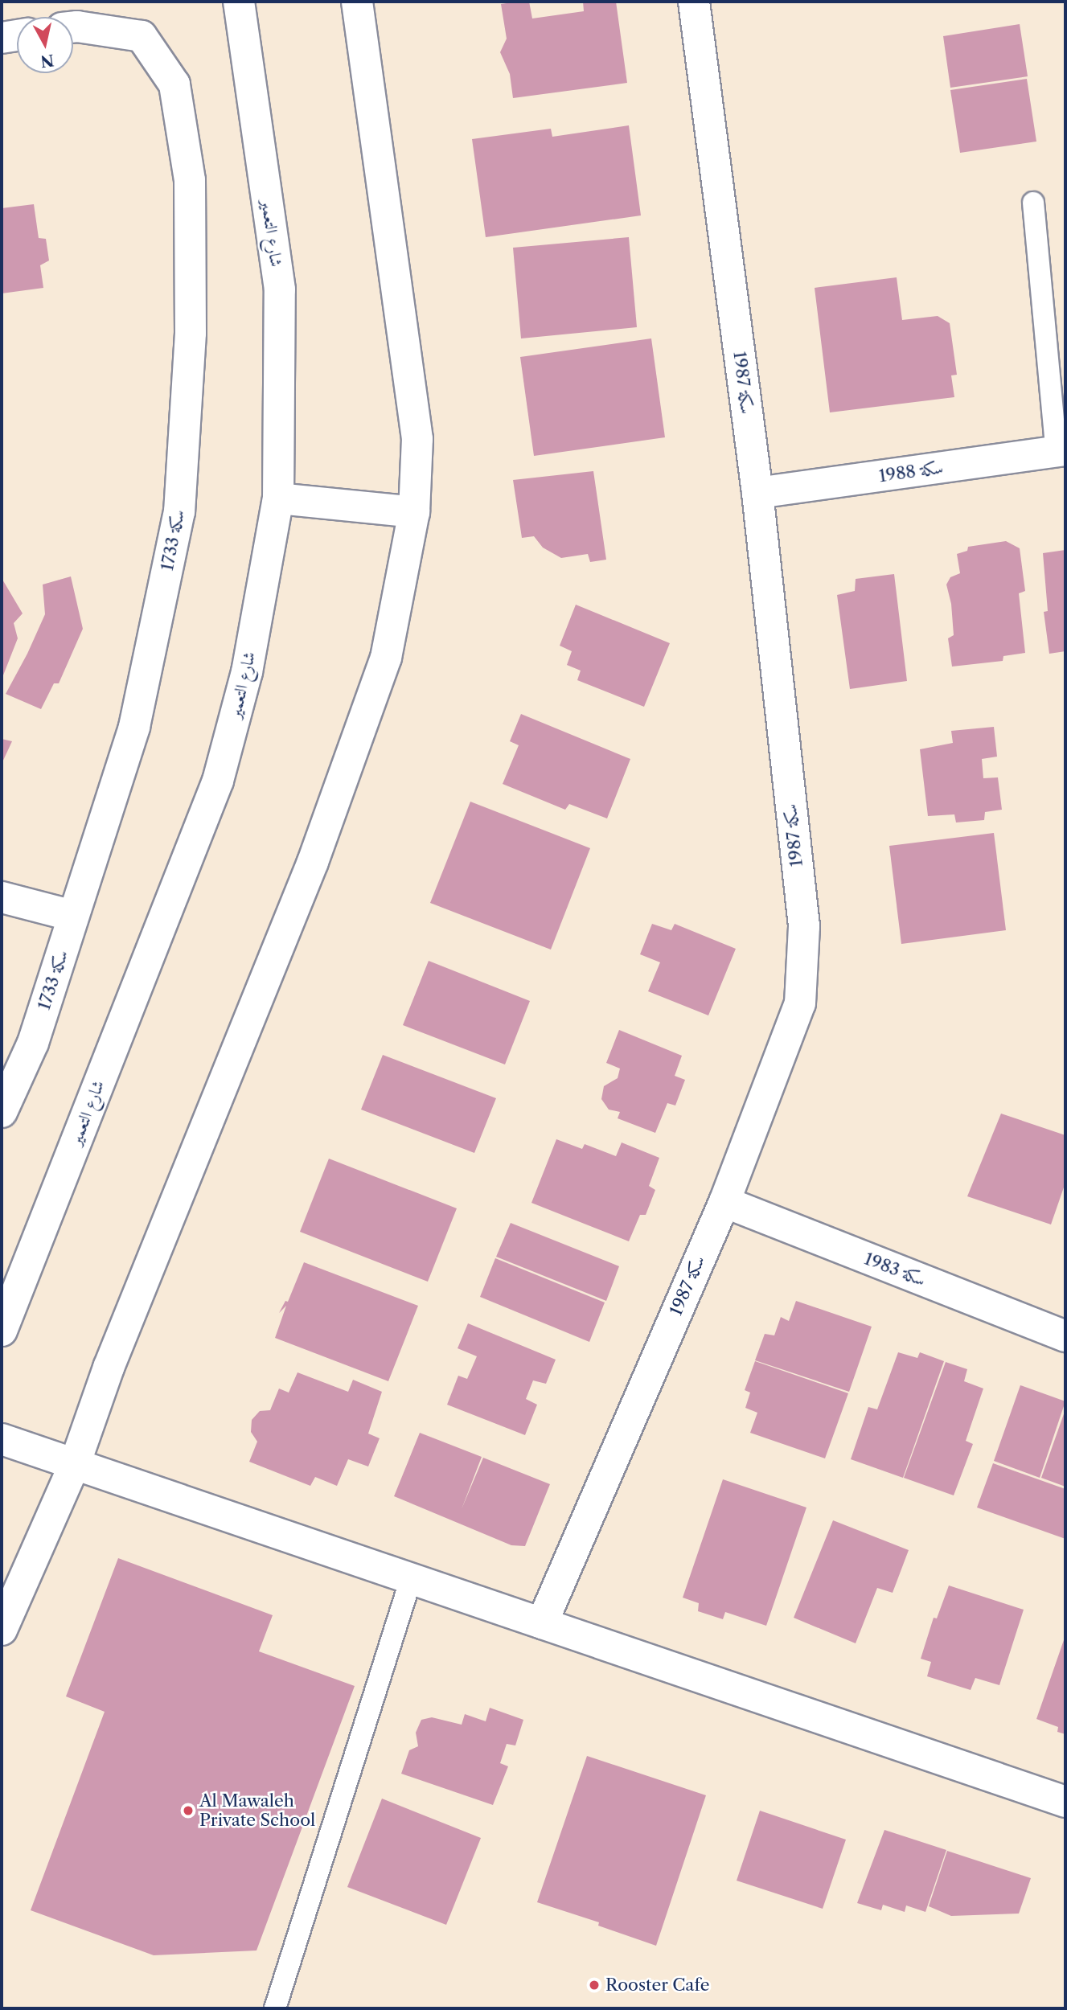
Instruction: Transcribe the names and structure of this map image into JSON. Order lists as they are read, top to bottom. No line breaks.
{"streets":{"street":["شارع التعمير","سكة 1987","سكة 1988","سكة 1733","سكة 1983"]},"crossings":[["سكة 1987","سكة 1988"],["سكة 1987","سكة 1983"]],"places":["Al Mawaleh Private School","Rooster Cafe"],"north":"bottom"}
